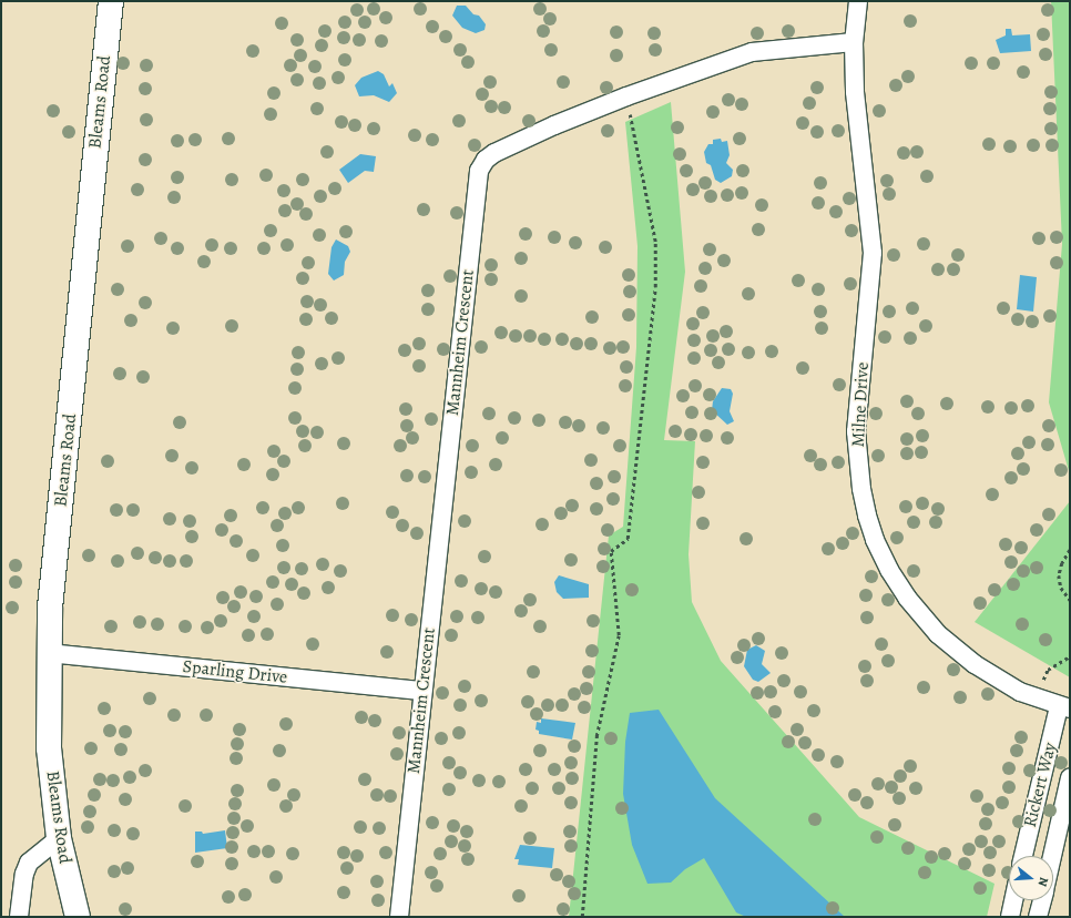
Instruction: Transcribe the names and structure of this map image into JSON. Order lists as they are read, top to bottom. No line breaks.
{"streets":{"main road":["Bleams Road"],"street":["Mannheim Crescent","Milne Drive","Sparling Drive","Rickert Way"]},"crossings":[["Bleams Road","Sparling Drive"],["Mannheim Crescent","Milne Drive"],["Mannheim Crescent","Sparling Drive"],["Milne Drive","Rickert Way"]],"north":"right"}
